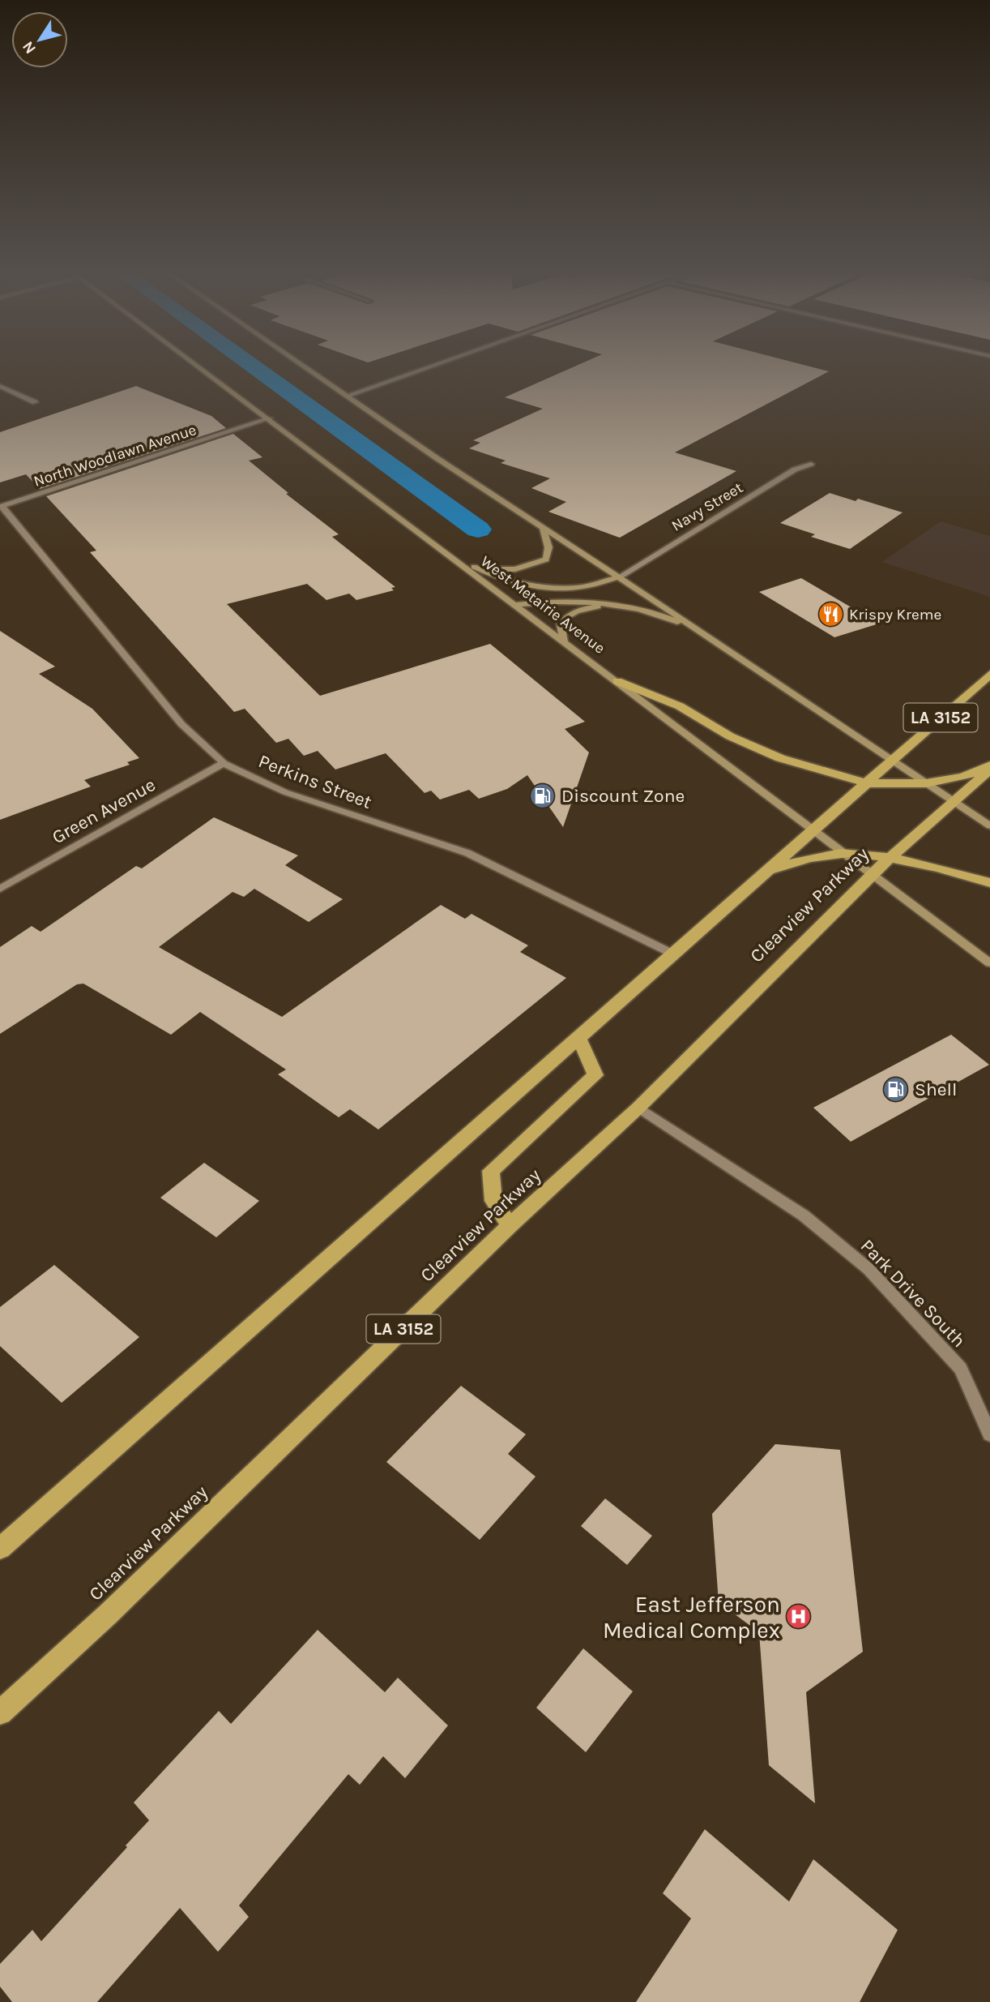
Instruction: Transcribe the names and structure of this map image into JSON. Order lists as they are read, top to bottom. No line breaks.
{"streets":{"highway":["LA 3152","Clearview Parkway"],"main road":["West Metairie Avenue"],"street":["North Woodlawn Avenue","Navy Street","Perkins Street","Green Avenue","Park Drive South"]},"crossings":[["North Woodlawn Avenue","West Metairie Avenue"],["North Woodlawn Avenue","Perkins Street"],["West Metairie Avenue","LA 3152"],["West Metairie Avenue","Clearview Parkway"],["LA 3152","Perkins Street"],["Perkins Street","Green Avenue"],["Clearview Parkway","Park Drive South"]],"places":{"restaurant":["Krispy Kreme"],"fuel station":["Discount Zone","Shell"],"hospital":["East Jefferson Medical Complex"]},"north":"bottom left"}
